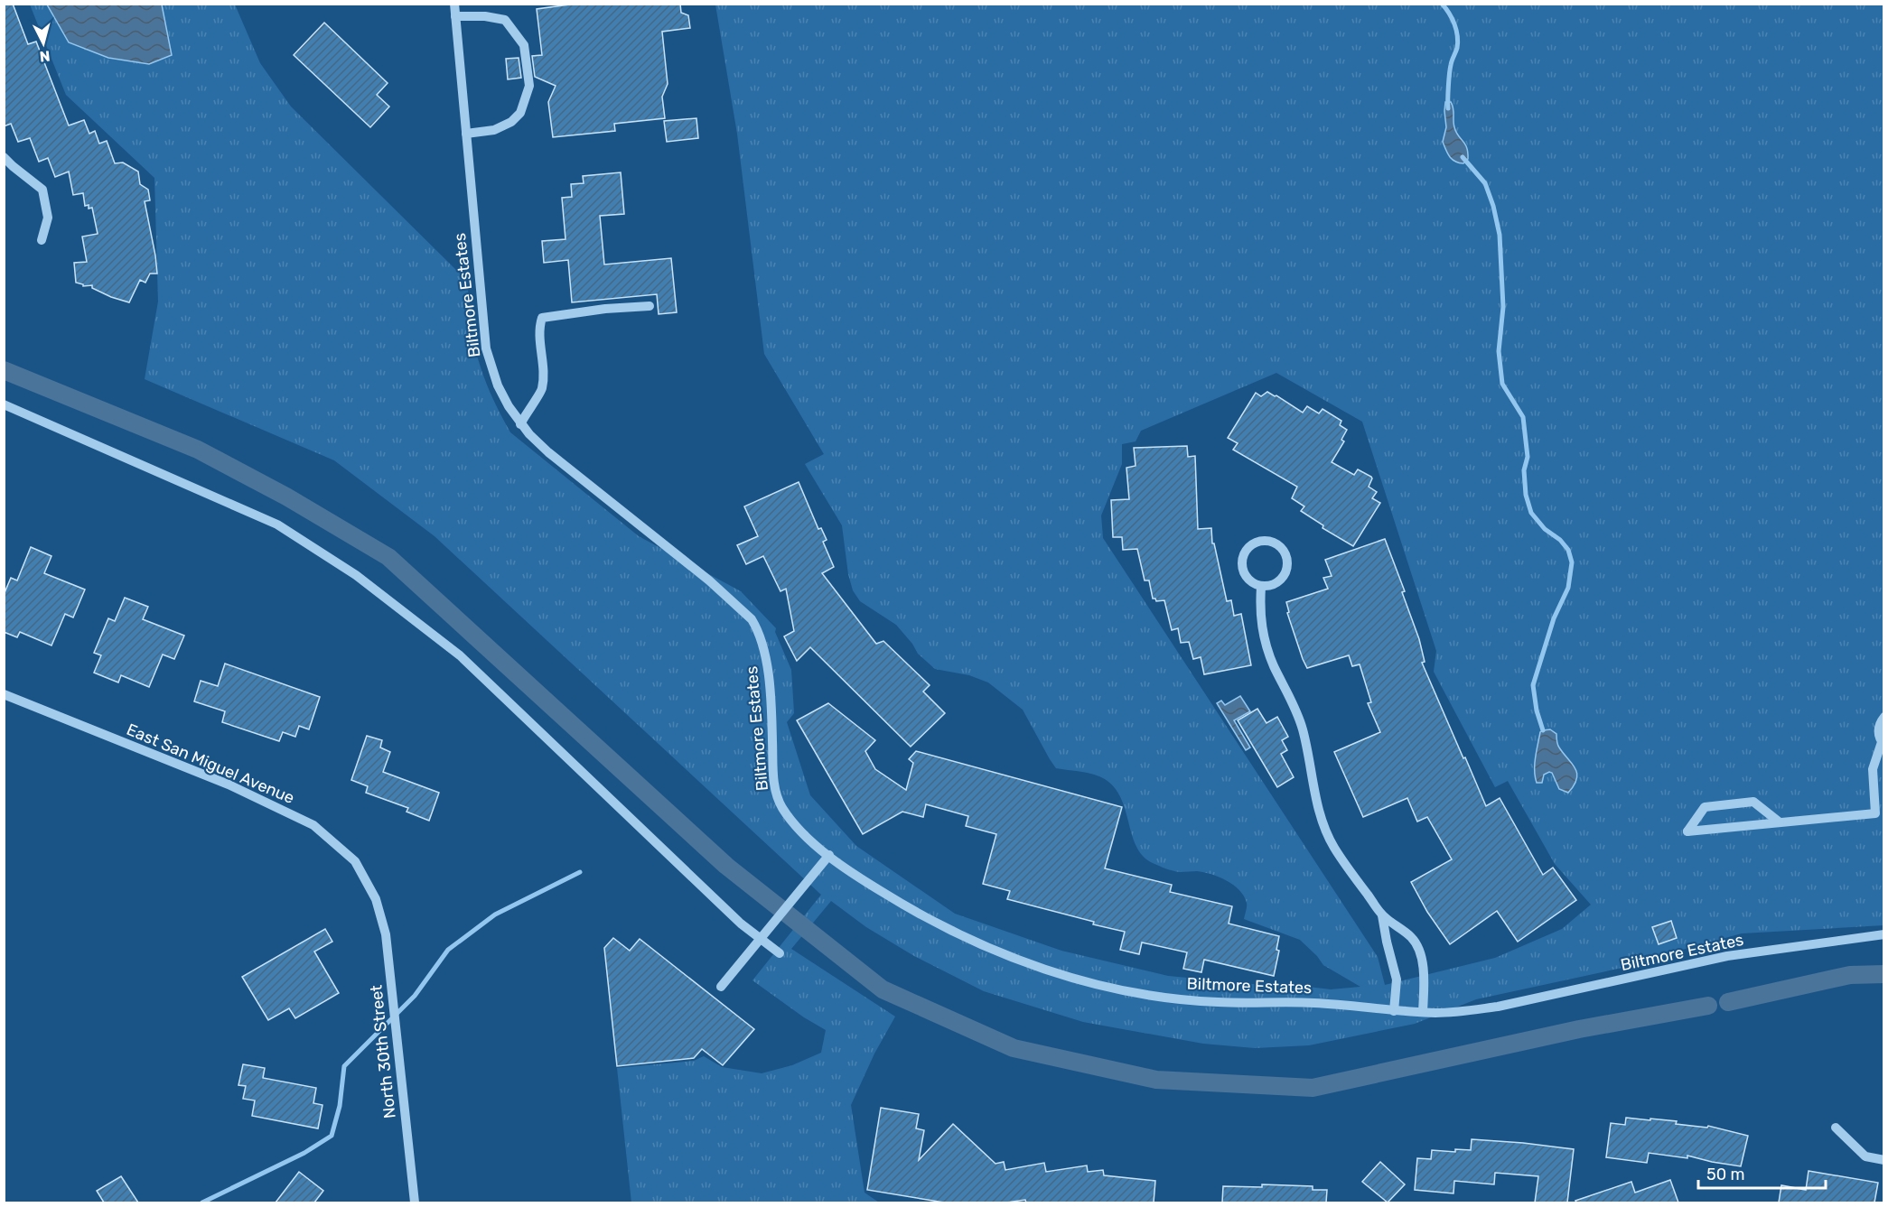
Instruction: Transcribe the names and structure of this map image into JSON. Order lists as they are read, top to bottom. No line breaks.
{"streets":{"street":["Biltmore Estates","East San Miguel Avenue","North 30th Street"]},"crossings":[["East San Miguel Avenue","North 30th Street"]],"scale_bar":"50 m","north":"bottom"}
